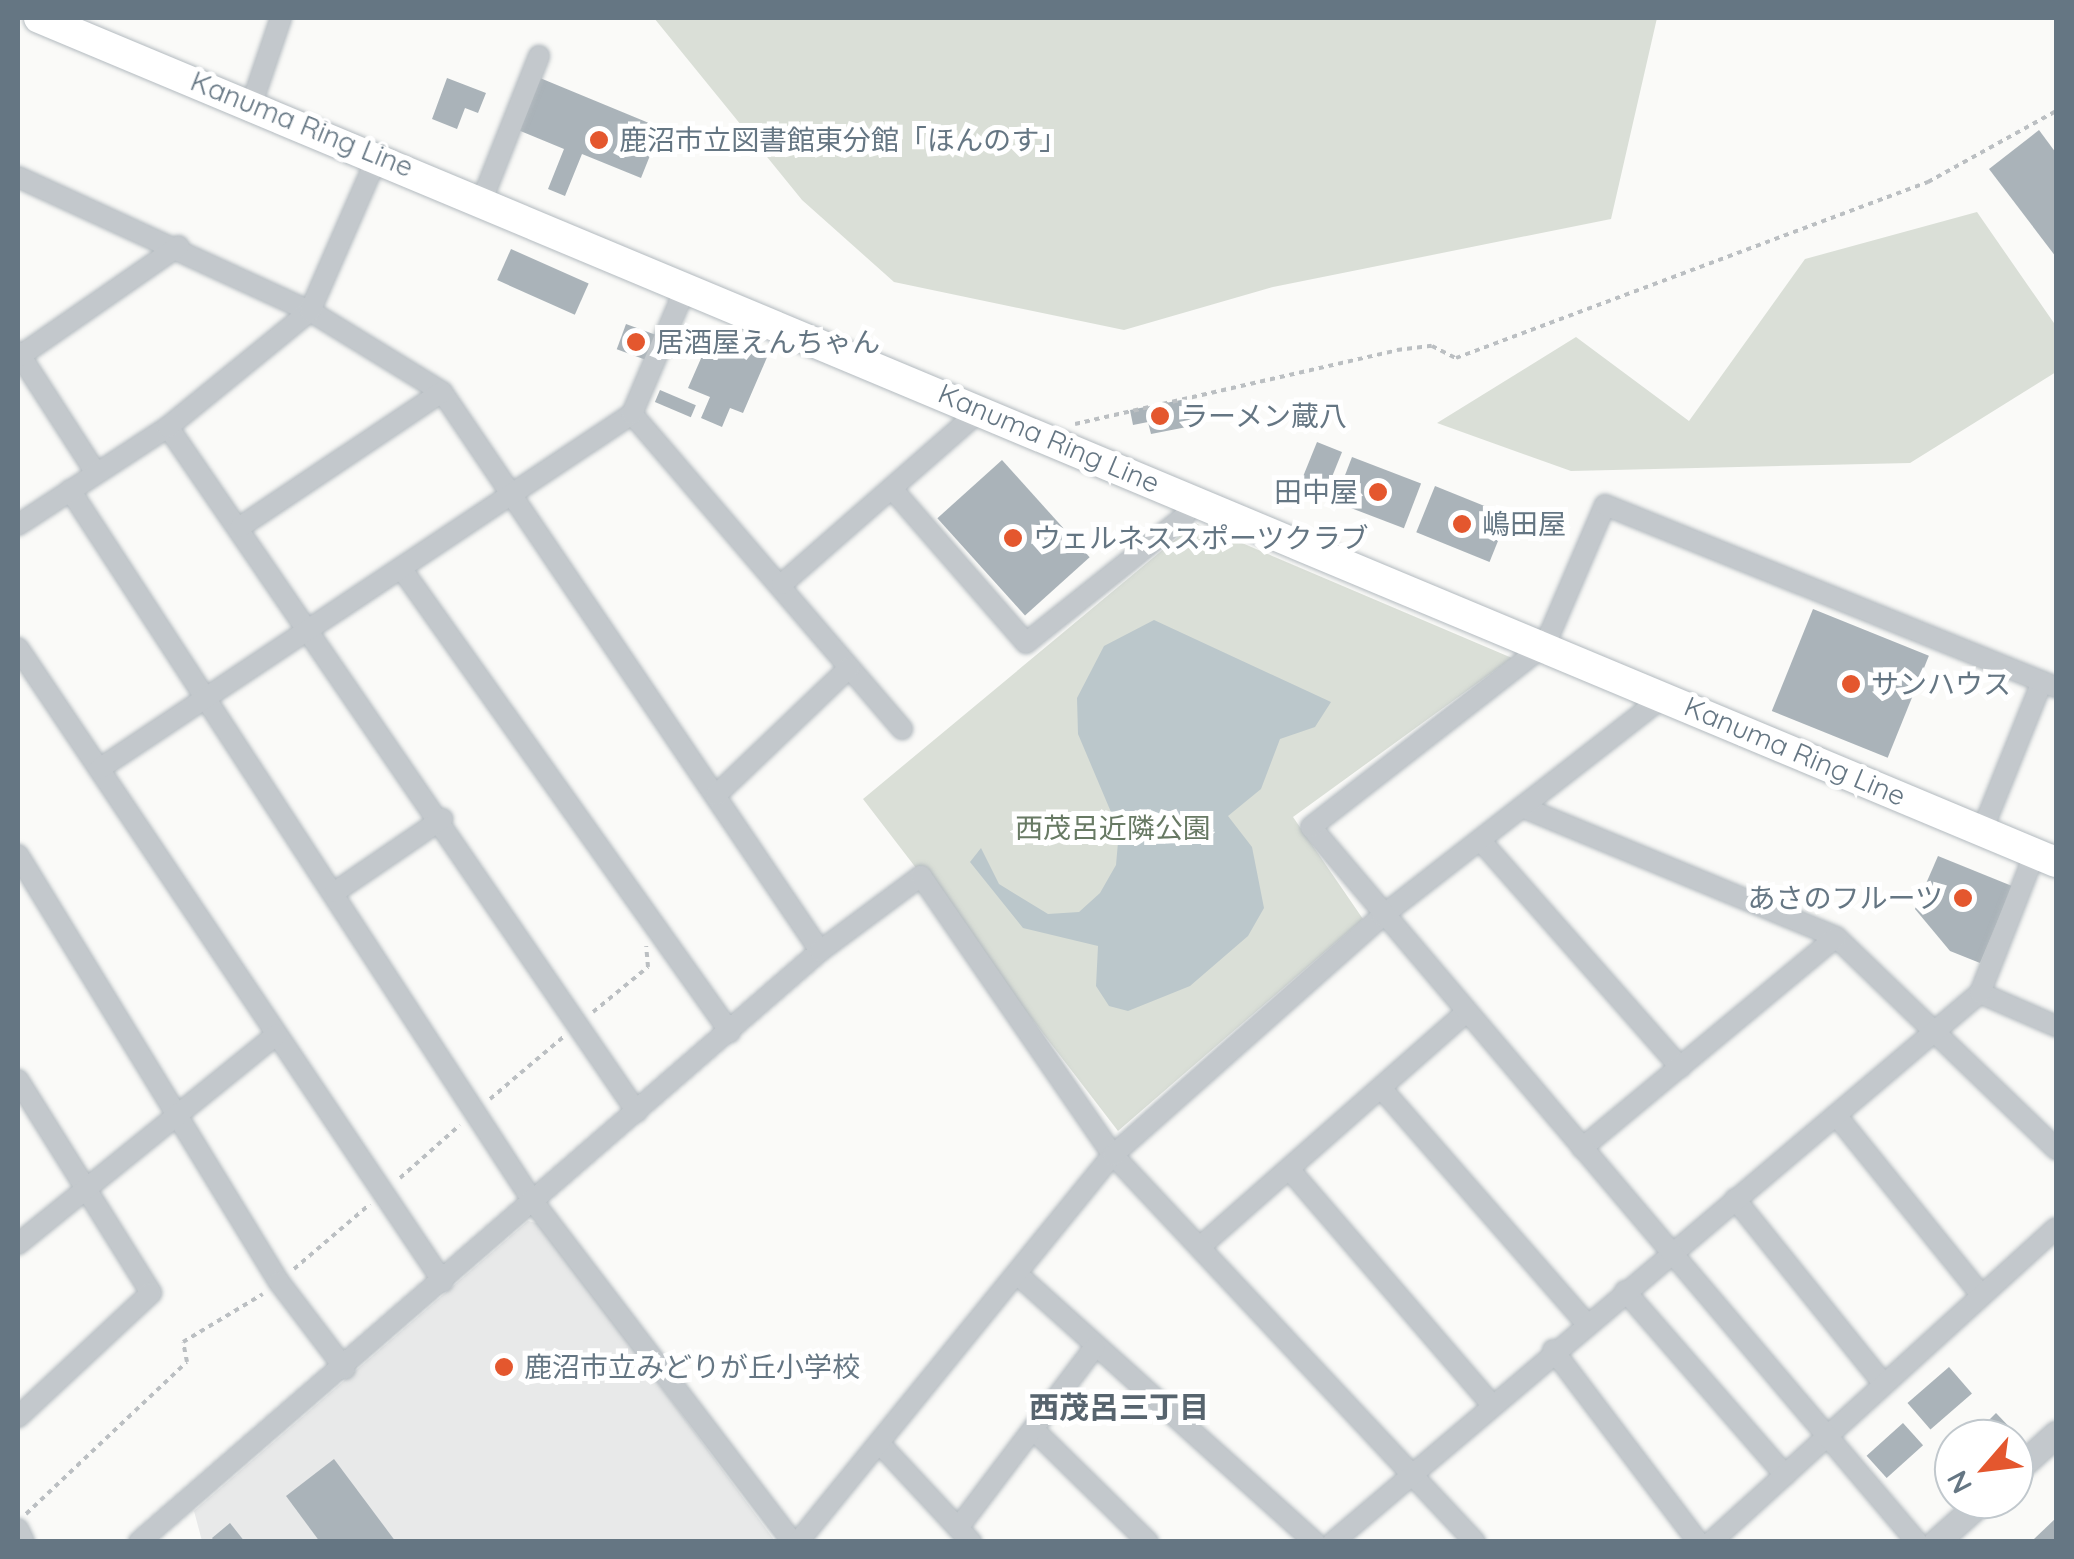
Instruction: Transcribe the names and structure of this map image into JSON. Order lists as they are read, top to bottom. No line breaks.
{"streets":{"main road":["Kanuma Ring Line"]},"districts":["西茂呂三丁目"],"parks":["西茂呂近隣公園"],"places":["鹿沼市立図書館東分館「ほんのす」","居酒屋えんちゃん","ラーメン蔵八","田中屋","嶋田屋","ウェルネススポーツクラブ","サンハウス","あさのフルーツ","鹿沼市立みどりが丘小学校"],"north":"bottom left"}
